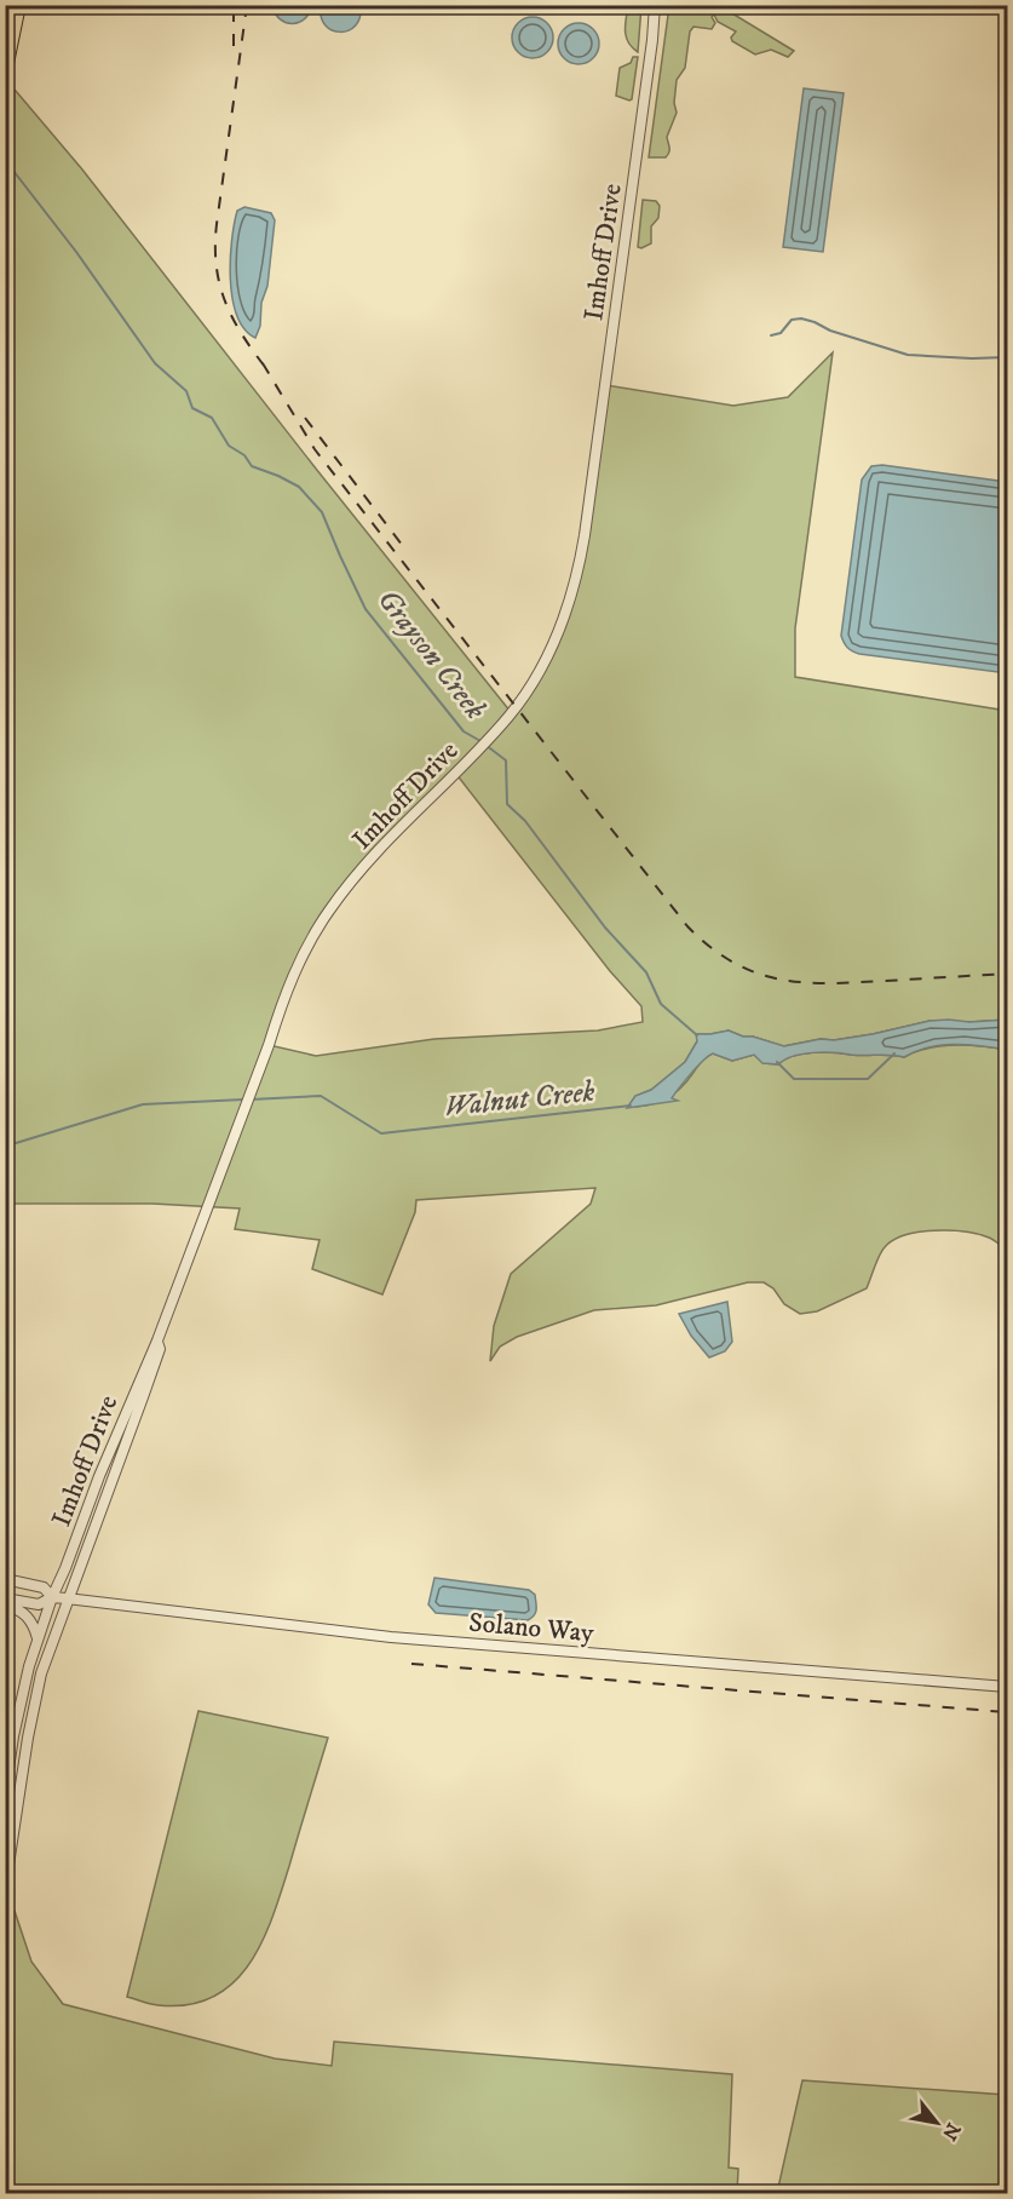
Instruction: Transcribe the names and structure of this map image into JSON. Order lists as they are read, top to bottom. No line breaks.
{"streets":{"street":["Imhoff Drive","Solano Way"]},"crossings":[["Imhoff Drive","Solano Way"]],"water":["Grayson Creek","Walnut Creek"],"north":"bottom right"}
